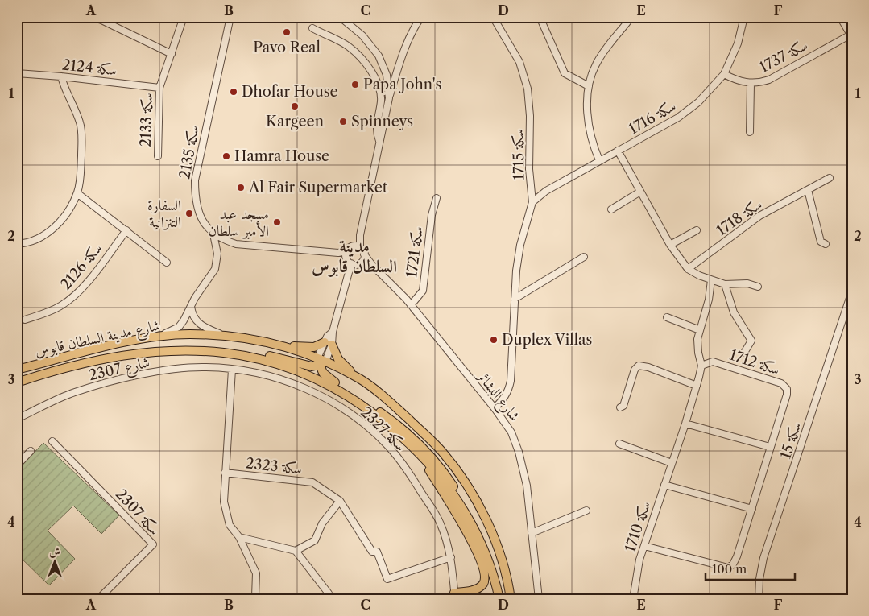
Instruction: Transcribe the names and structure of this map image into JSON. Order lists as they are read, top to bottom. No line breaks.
{"streets":{"main road":["شارع مدينة السلطان قابوس"],"street":["سكة 1737","سكة 2124","سكة 1716","سكة 2133","سكة 2135","سكة 1715","سكة 1718","سكة 1721","سكة 2126","سكة 1712","2307 شارع","شارع البشائر","سكة 2327","سكة 15","سكة 2323","سكة 2307","سكة 1710"]},"crossings":[["سكة 1737","سكة 1716"],["سكة 2124","سكة 2133"],["سكة 1716","سكة 1715"],["سكة 1715","شارع البشائر"],["سكة 1721","شارع البشائر"],["سكة 1712","سكة 1710"],["2307 شارع","سكة 2327"],["2307 شارع","سكة 2323"],["سكة 2327","سكة 2323"]],"districts":["مدينة السلطان قابوس"],"places":["Pavo Real","Papa John's","Dhofar House","Kargeen","Spinneys","Hamra House","Al Fair Supermarket","السفارة التنزانية","مسجد عبد الأمير سلطان","Duplex Villas"],"scale_bar":"100 m","north":"top","grid":{"columns":["A","B","C","D","E","F"],"rows":["1","2","3","4"]}}
